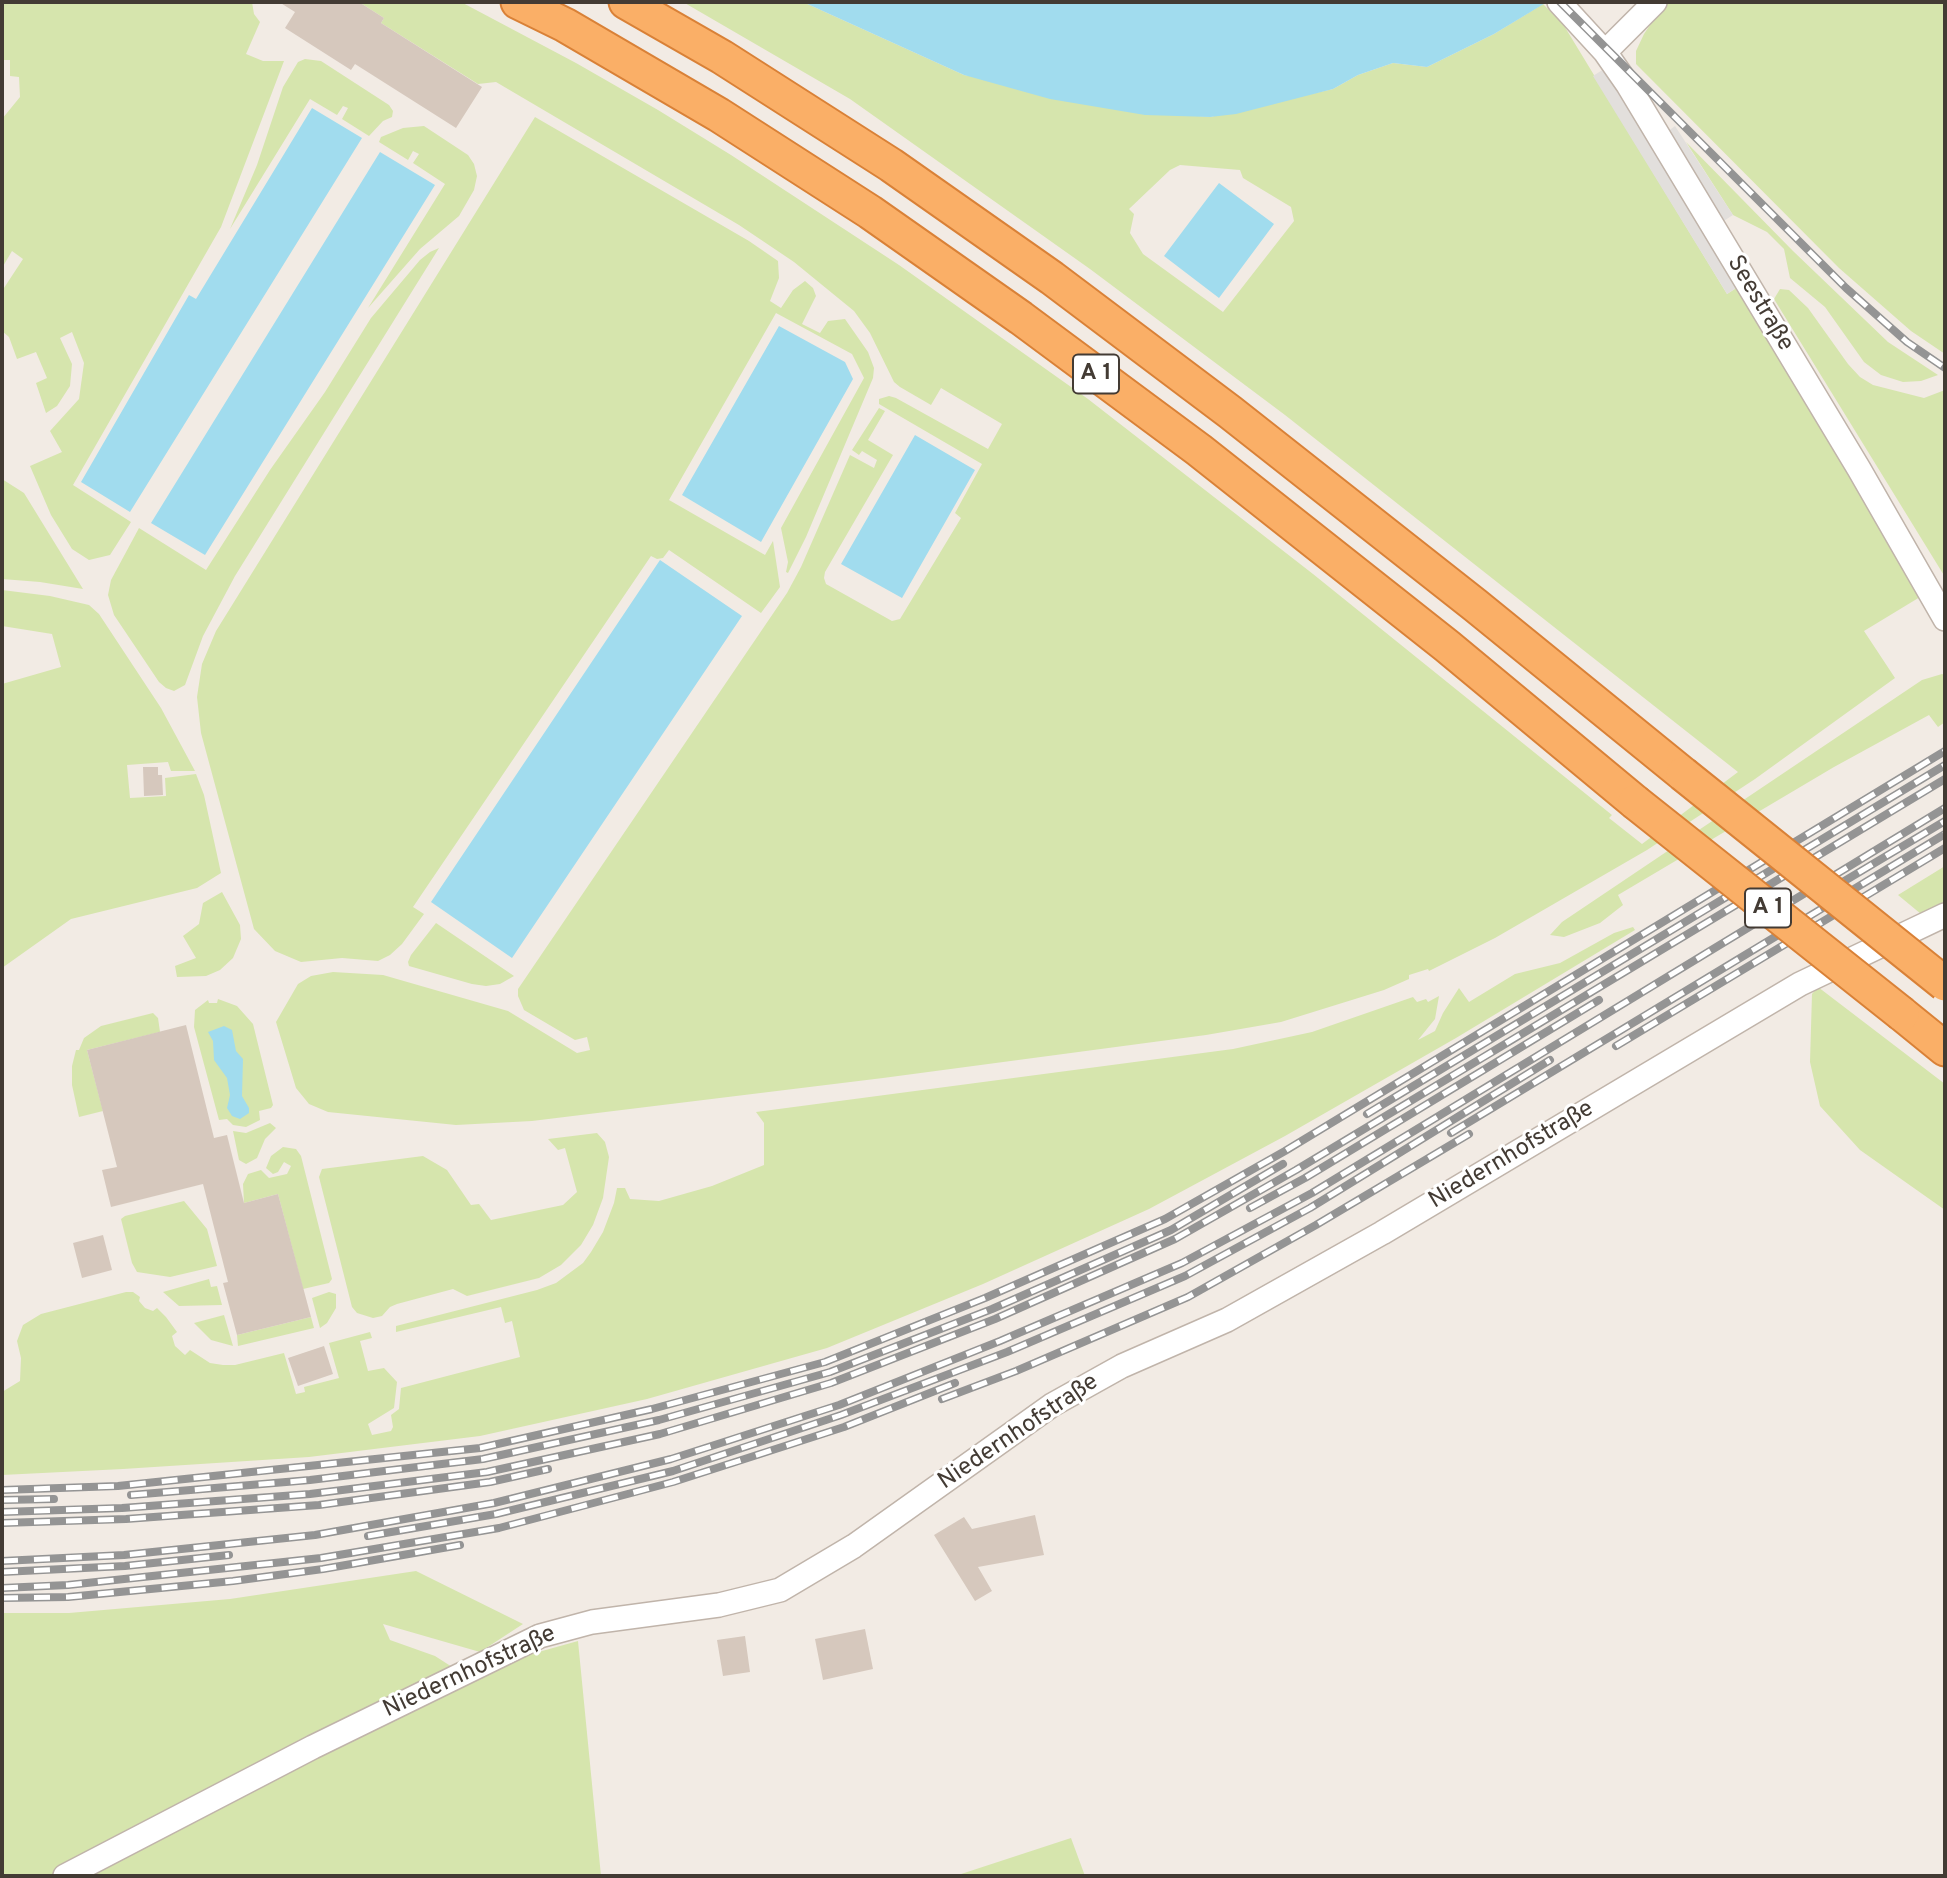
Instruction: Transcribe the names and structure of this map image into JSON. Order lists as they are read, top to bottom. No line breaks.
{"streets":{"highway":["A 1"],"street":["Seestraße","Niedernhofstraße"]}}
